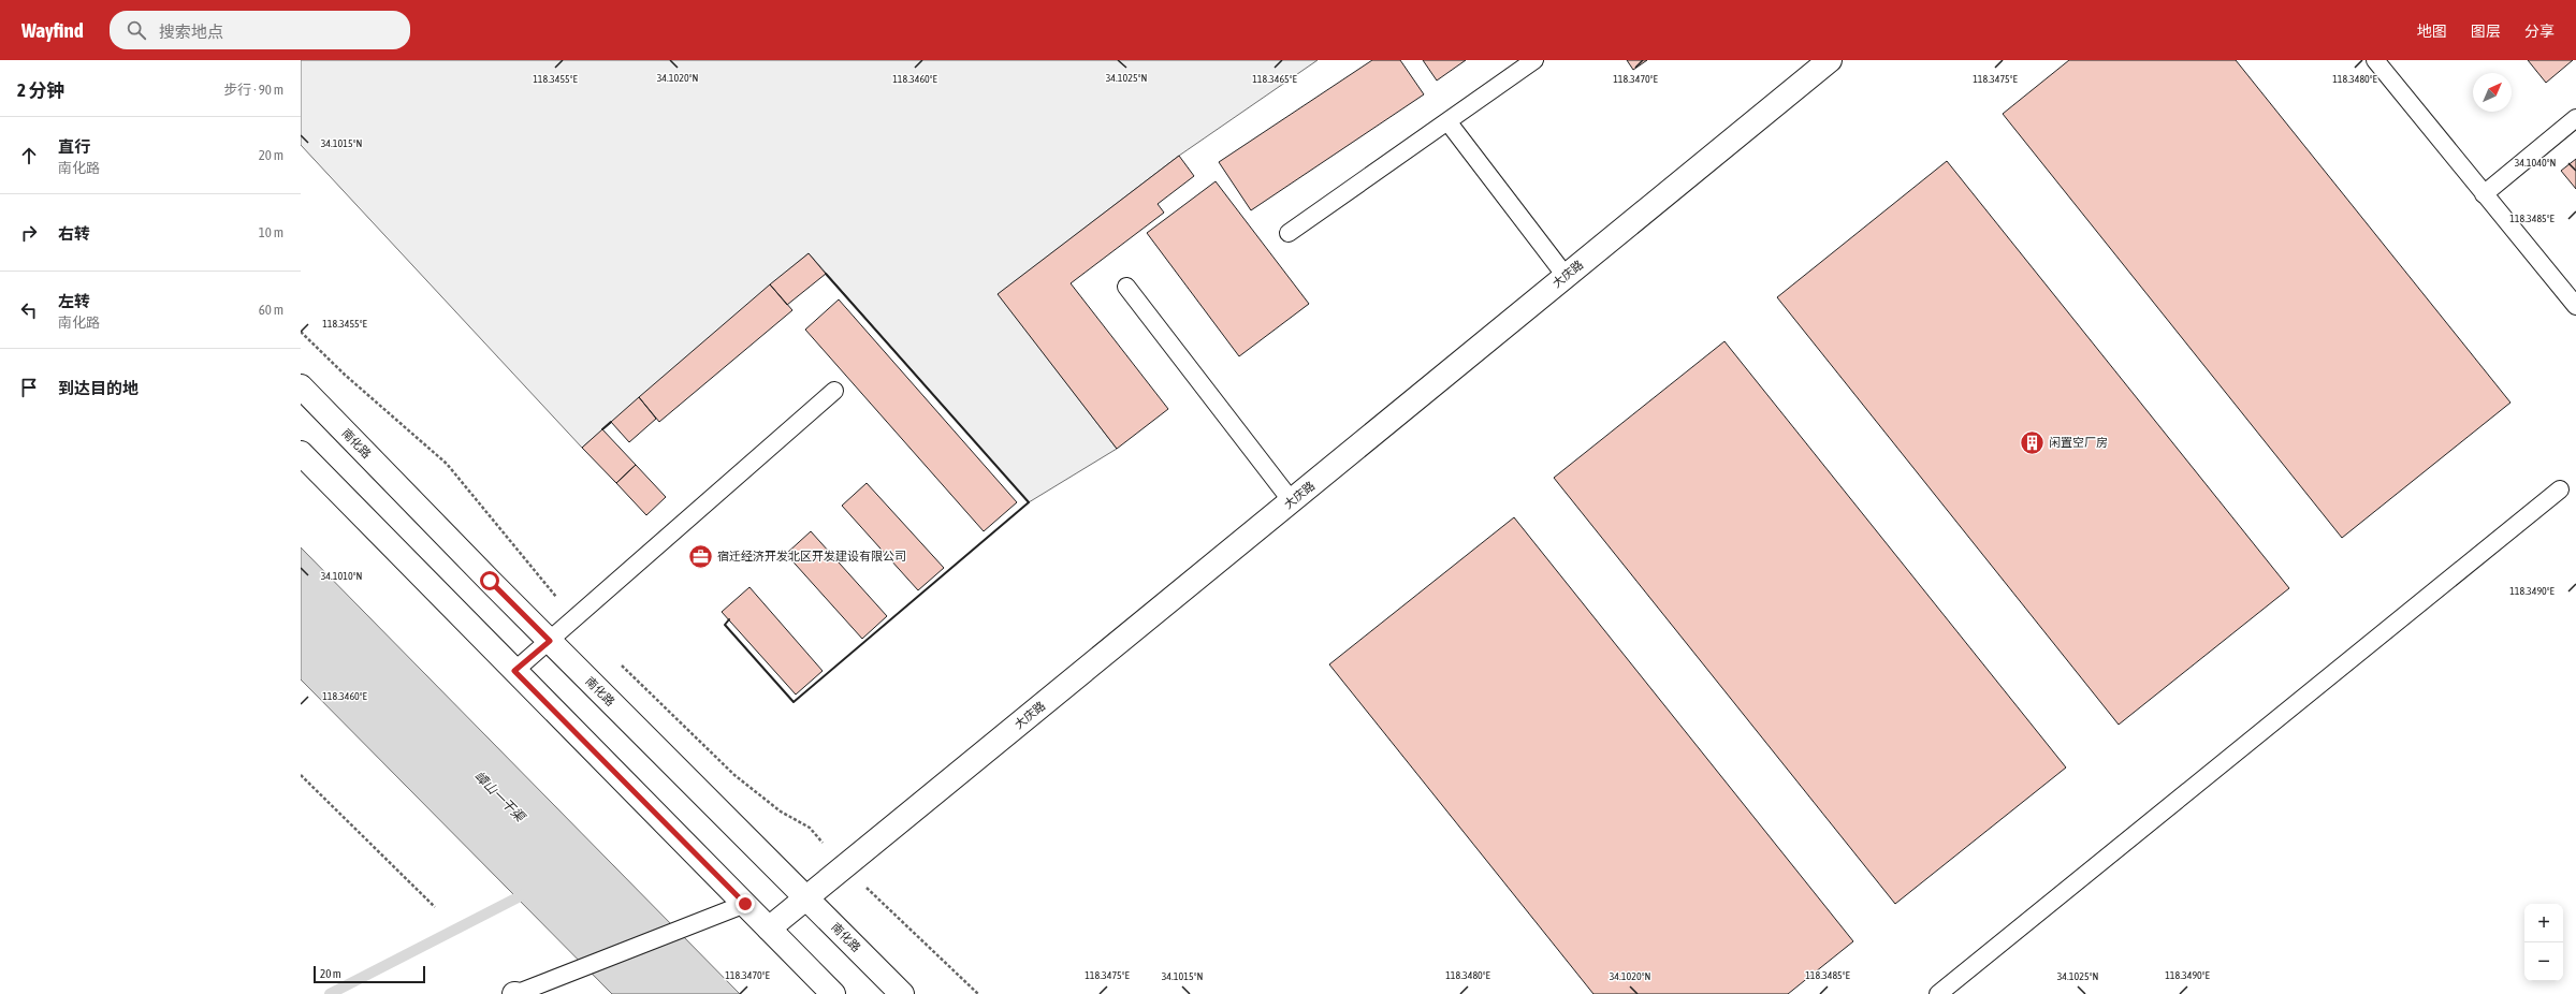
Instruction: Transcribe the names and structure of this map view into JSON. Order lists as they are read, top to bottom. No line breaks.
{"streets":{"main road":["大庆路","南化路"]},"crossings":[["大庆路","南化路"]],"water":["嶂山一干渠"],"places":{"building":["闲置空厂房"],"office":["宿迁经济开发北区开发建设有限公司"]},"scale_bar":"20 m","north":"top right","page":{"header":"Wayfind","search":"搜索地点","nav":["地图","图层","分享"],"heading":["2 分钟","步行 · 90 m"],"list":[["直行","南化路","20 m"],["右转","10 m"],["左转","南化路","60 m"],"到达目的地"],"map_buttons":["+","−"],"scale":"20 m"},"coordinates":["34.1020°N","34.1025°N","118.3455°E","118.3460°E","118.3465°E","118.3470°E","118.3475°E","118.3480°E","34.1015°N","34.1040°N","118.3485°E","34.1010°N","118.3490°E"]}
